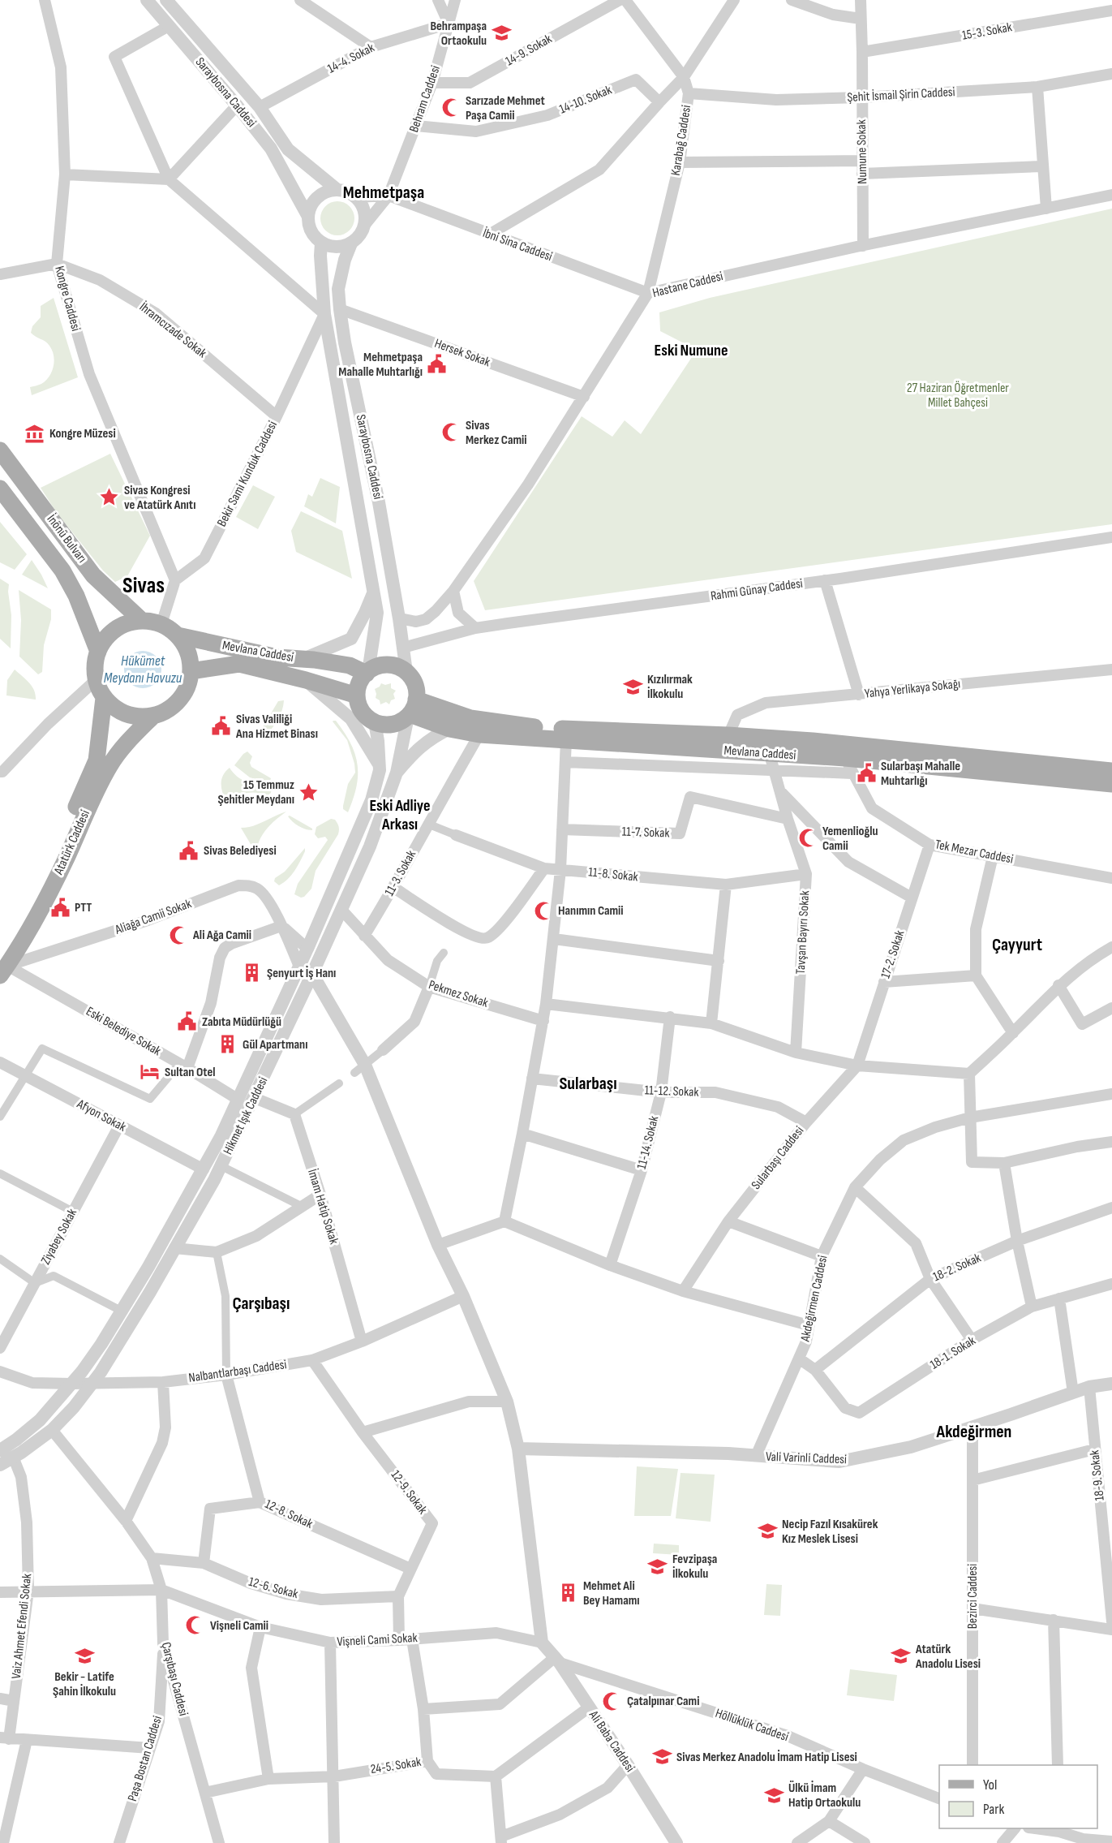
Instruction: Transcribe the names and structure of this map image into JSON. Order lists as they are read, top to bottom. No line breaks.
{"streets":{"main road":["İnönü Bulvarı","Mevlana Caddesi","Atatürk Caddesi"],"street":["15-3. Sokak","14-9. Sokak","14-4. Sokak","Saraybosna Caddesi","Şehit İsmail Şirin Caddesi","Behram Caddesi","14-10. Sokak","Karabağ Caddesi","Numune Sokak","İbni Sina Caddesi","Hastane Caddesi","Kongre Caddesi","İhramcızade Sokak","Hersek Sokak","Bekir Sami Kunduk Caddesi","Rahmi Günay Caddesi","Yahya Yerlikaya Sokağı","11-7. Sokak","Tek Mezar Caddesi","11-3. Sokak","11-8. Sokak","Aliağa Camii Sokak","Tavşan Bayırı Sokak","17-2. Sokak","Pekmez Sokak","Eski Belediye Sokak","11-12. Sokak","Afyon Sokak","Hikmet Işık Caddesi","11-14. Sokak","Sularbaşı Caddesi","İmam Hatip Sokak","Ziyabey Sokak","18-2. Sokak","Akdeğirmen Caddesi","18-1. Sokak","Nalbantlarbaşı Caddesi","Vali Varinli Caddesi","18-9. Sokak","12-9. Sokak","12-8. Sokak","12-6. Sokak","Bezirci Caddesi","Vaiz Ahmet Efendi Sokak","Vişneli Cami Sokak","Çarşıbaşı Caddesi","Höllüklük Caddesi","Ali Baba Caddesi","Paşa Bostan Caddesi","24-5. Sokak"]},"crossings":[["15-3. Sokak","Numune Sokak"],["14-9. Sokak","Behram Caddesi"],["14-4. Sokak","Saraybosna Caddesi"],["14-4. Sokak","Behram Caddesi"],["Saraybosna Caddesi","Behram Caddesi"],["Saraybosna Caddesi","Hastane Caddesi"],["Saraybosna Caddesi","Hersek Sokak"],["Saraybosna Caddesi","Bekir Sami Kunduk Caddesi"],["Saraybosna Caddesi","Rahmi Günay Caddesi"],["Saraybosna Caddesi","Mevlana Caddesi"],["Saraybosna Caddesi","Hikmet Işık Caddesi"],["Şehit İsmail Şirin Caddesi","Karabağ Caddesi"],["Şehit İsmail Şirin Caddesi","Numune Sokak"],["Behram Caddesi","14-10. Sokak"],["Behram Caddesi","İbni Sina Caddesi"],["Karabağ Caddesi","İbni Sina Caddesi"],["Karabağ Caddesi","Hastane Caddesi"],["Numune Sokak","Hastane Caddesi"],["İbni Sina Caddesi","Hastane Caddesi"],["Hastane Caddesi","Hersek Sokak"],["Kongre Caddesi","İhramcızade Sokak"],["Kongre Caddesi","Bekir Sami Kunduk Caddesi"],["İhramcızade Sokak","Bekir Sami Kunduk Caddesi"],["İnönü Bulvarı","Mevlana Caddesi"],["İnönü Bulvarı","Atatürk Caddesi"],["Mevlana Caddesi","Yahya Yerlikaya Sokağı"],["Mevlana Caddesi","Atatürk Caddesi"],["Mevlana Caddesi","Tek Mezar Caddesi"],["Mevlana Caddesi","11-3. Sokak"],["Mevlana Caddesi","Tavşan Bayırı Sokak"],["Mevlana Caddesi","Hikmet Işık Caddesi"],["11-7. Sokak","Tavşan Bayırı Sokak"],["Atatürk Caddesi","Aliağa Camii Sokak"],["Atatürk Caddesi","Eski Belediye Sokak"],["Tek Mezar Caddesi","17-2. Sokak"],["11-3. Sokak","11-8. Sokak"],["11-3. Sokak","Pekmez Sokak"],["11-8. Sokak","Tavşan Bayırı Sokak"],["Aliağa Camii Sokak","Eski Belediye Sokak"],["Aliağa Camii Sokak","Hikmet Işık Caddesi"],["17-2. Sokak","Sularbaşı Caddesi"],["Pekmez Sokak","Hikmet Işık Caddesi"],["Eski Belediye Sokak","Hikmet Işık Caddesi"],["11-12. Sokak","11-14. Sokak"],["11-12. Sokak","Sularbaşı Caddesi"],["Afyon Sokak","Hikmet Işık Caddesi"],["Afyon Sokak","Ziyabey Sokak"],["Hikmet Işık Caddesi","Nalbantlarbaşı Caddesi"],["Hikmet Işık Caddesi","Vaiz Ahmet Efendi Sokak"],["Hikmet Işık Caddesi","Çarşıbaşı Caddesi"],["İmam Hatip Sokak","Nalbantlarbaşı Caddesi"],["18-2. Sokak","18-1. Sokak"],["Akdeğirmen Caddesi","Vali Varinli Caddesi"],["Nalbantlarbaşı Caddesi","12-9. Sokak"],["Nalbantlarbaşı Caddesi","12-8. Sokak"],["Vali Varinli Caddesi","18-9. Sokak"],["Vali Varinli Caddesi","Bezirci Caddesi"],["12-9. Sokak","12-8. Sokak"],["12-9. Sokak","12-6. Sokak"],["12-9. Sokak","Vişneli Cami Sokak"],["12-6. Sokak","Çarşıbaşı Caddesi"],["Vişneli Cami Sokak","Çarşıbaşı Caddesi"],["Vişneli Cami Sokak","Ali Baba Caddesi"],["Çarşıbaşı Caddesi","Paşa Bostan Caddesi"],["Çarşıbaşı Caddesi","24-5. Sokak"],["Höllüklük Caddesi","Ali Baba Caddesi"]],"districts":["Mehmetpaşa","Eski Numune","Sivas","Eski Adliye Arkası","Çayyurt","Sularbaşı","Çarşıbaşı","Akdeğirmen"],"water":["Hükümet Meydanı Havuzu"],"parks":["27 Haziran Öğretmenler Millet Bahçesi"],"places":{"school or university":["Behrampaşa Ortaokulu","Kızılırmak İlkokulu","Necip Fazıl Kısakürek Kız Meslek Lisesi","Fevzipaşa İlkokulu","Bekir - Latife Şahin İlkokulu","Atatürk Anadolu Lisesi","Sivas Merkez Anadolu İmam Hatip Lisesi","Ülkü İmam Hatip Ortaokulu"],"mosque":["Sarızade Mehmet Paşa Camii","Sivas Merkez Camii","Yemenlioğlu Camii","Hanımın Camii","Ali Ağa Camii","Vişneli Camii","Çatalpınar Cami"],"public building":["Mehmetpaşa Mahalle Muhtarlığı","Sivas Valiliği Ana Hizmet Binası","Sularbaşı Mahalle Muhtarlığı","Sivas Belediyesi","PTT","Zabıta Müdürlüğü"],"museum":["Kongre Müzesi"],"place":["Sivas Kongresi ve Atatürk Anıtı","15 Temmuz Şehitler Meydanı"],"building":["Şenyurt İş Hanı","Gül Apartmanı","Mehmet Ali Bey Hamamı"],"hotel":["Sultan Otel"]},"legend":["Yol","Park"]}
